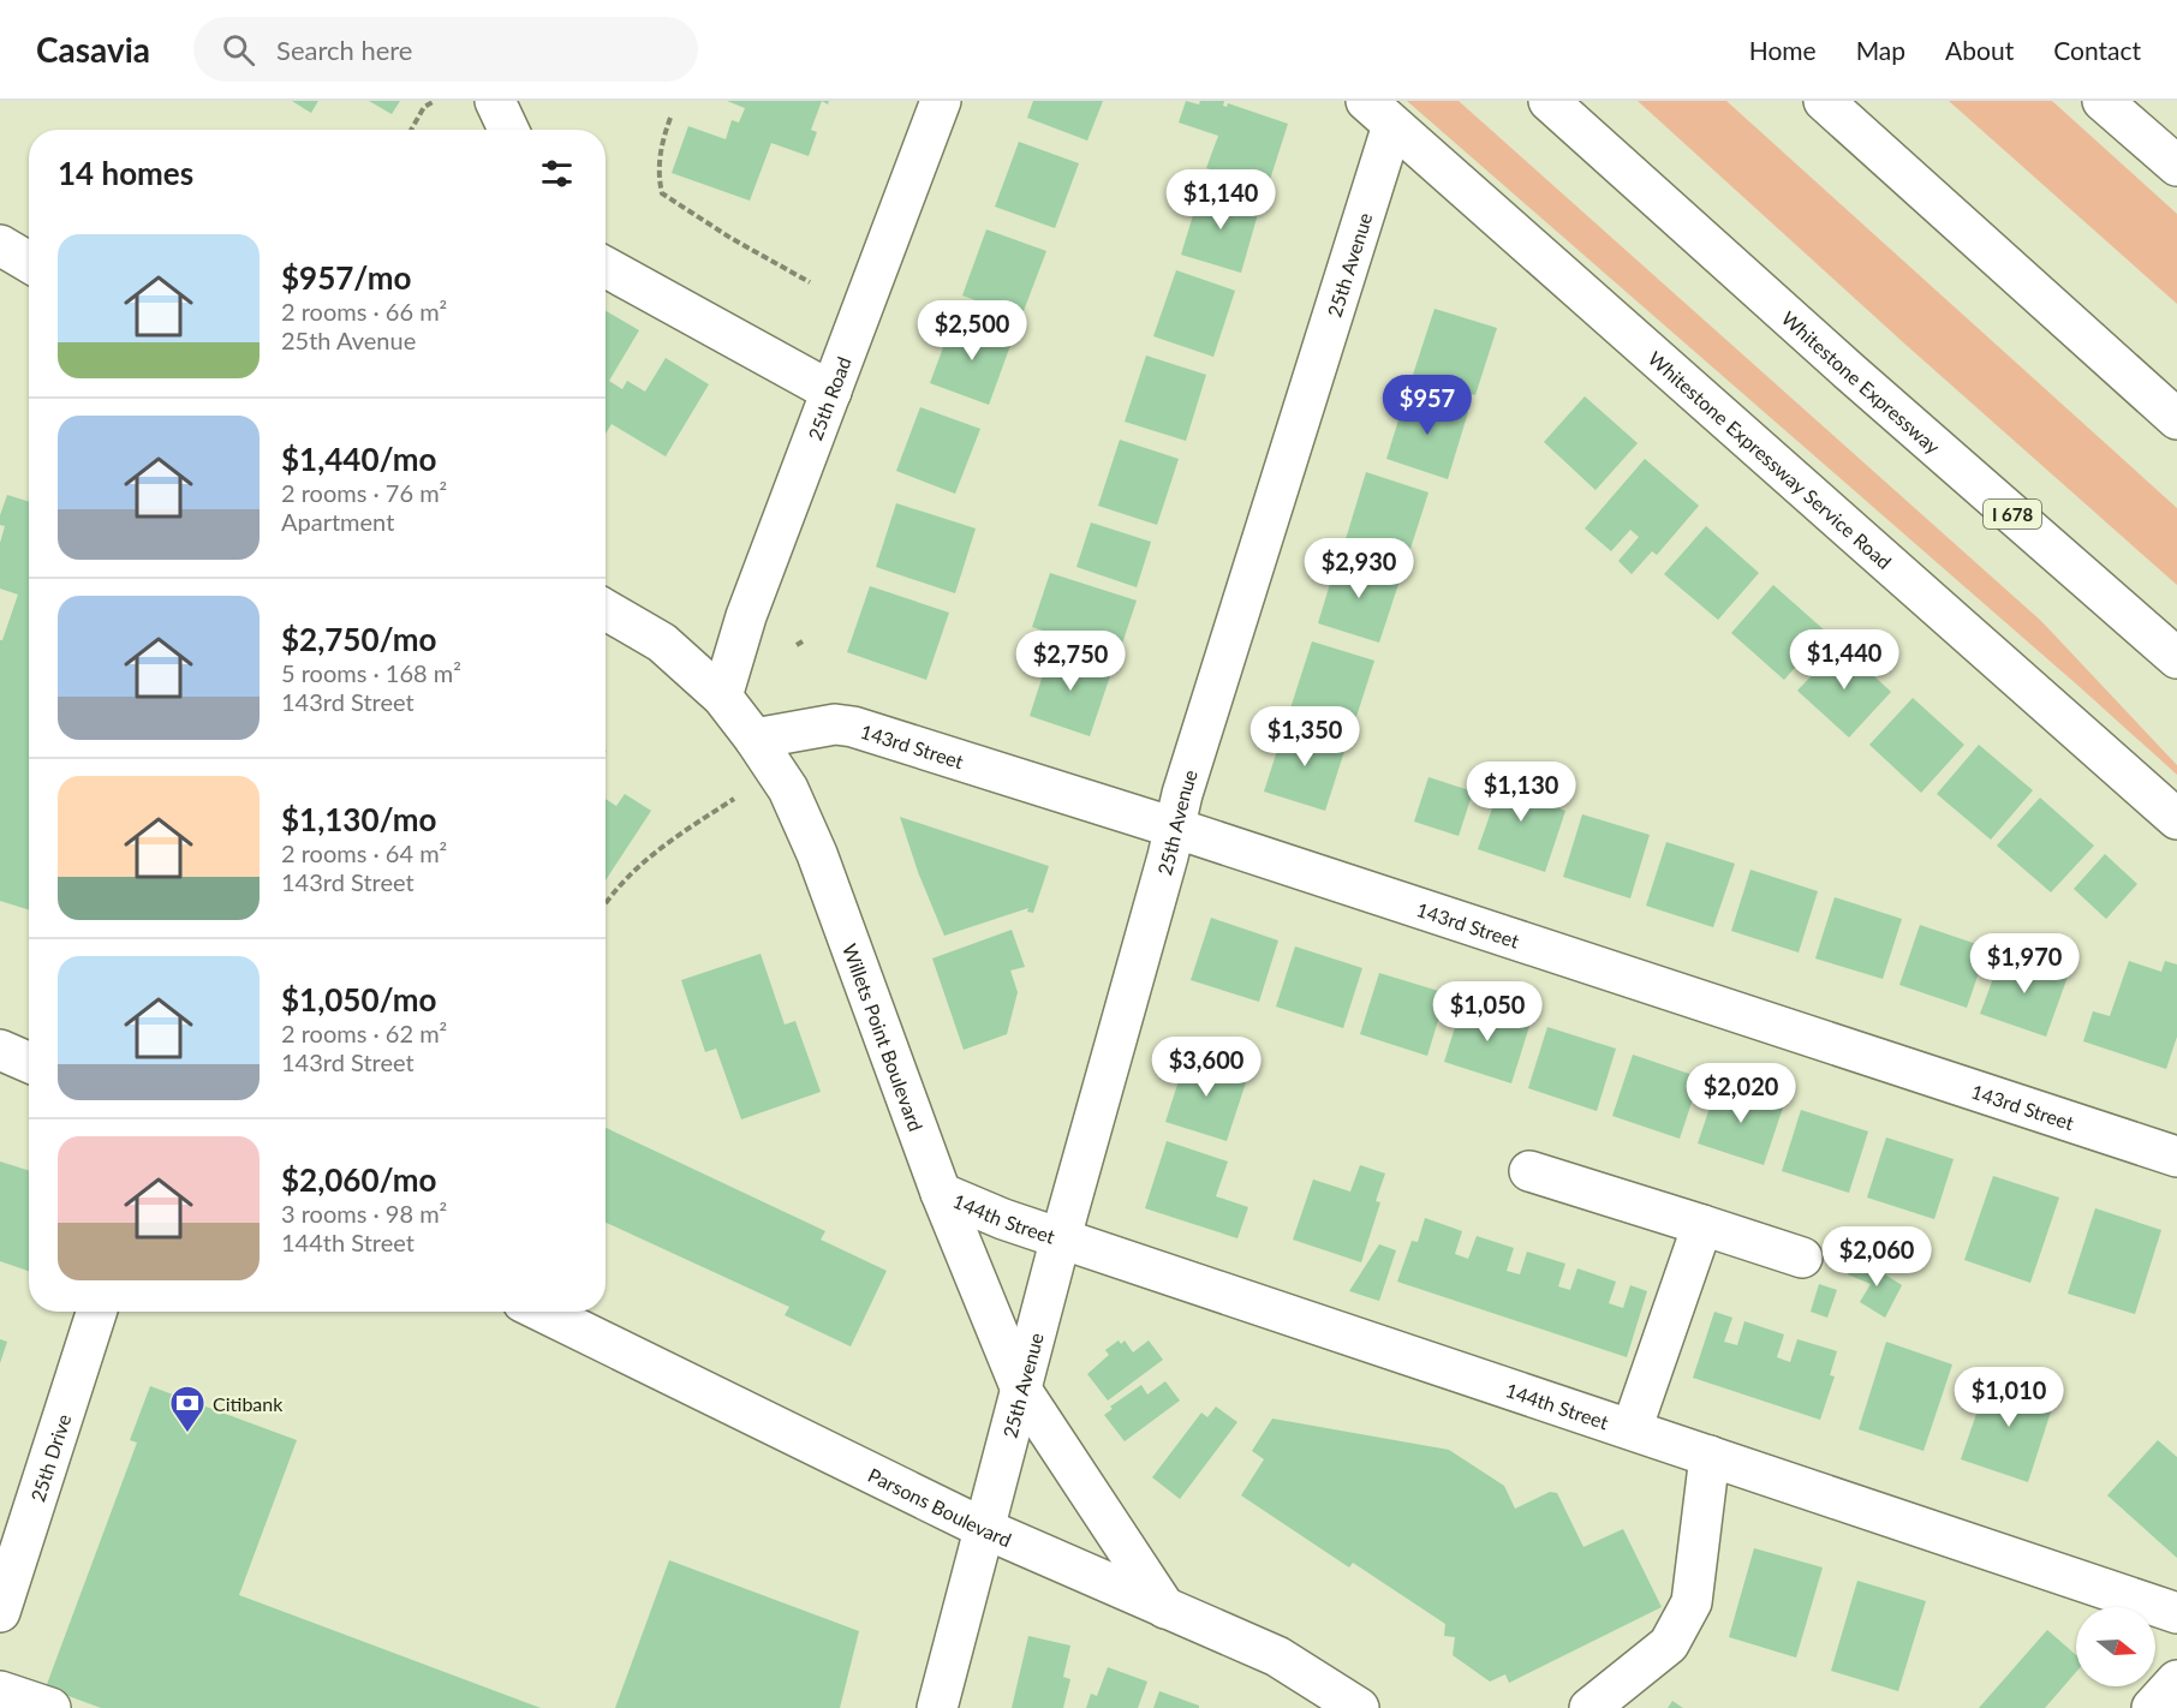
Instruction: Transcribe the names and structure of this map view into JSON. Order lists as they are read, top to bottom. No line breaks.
{"streets":{"main road":["25th Avenue","Whitestone Expressway","25th Road","Whitestone Expressway Service Road","I 678","143rd Street","Willets Point Boulevard","144th Street","25th Drive","Parsons Boulevard"]},"crossings":[["25th Avenue","Whitestone Expressway Service Road"],["25th Avenue","143rd Street"],["25th Avenue","Willets Point Boulevard"],["25th Avenue","144th Street"],["25th Avenue","Parsons Boulevard"],["25th Road","Willets Point Boulevard"],["143rd Street","Willets Point Boulevard"],["Willets Point Boulevard","144th Street"],["Willets Point Boulevard","Parsons Boulevard"]],"places":{"bank":["Citibank"]},"north":"right","page":{"header":"Casavia","search":"Search here","nav":["Home","Map","About","Contact"],"heading":"14 homes","price":["$1,140","$2,500","$957","$2,930","$1,440","$2,750","$1,350","$1,130","$1,970","$1,050","$3,600","$2,020","$2,060","$1,010"],"list":[{"name":"$957/mo","note":"2 rooms · 66 m² · 25th Avenue"},{"name":"$1,440/mo","note":"2 rooms · 76 m² · Apartment"},{"name":"$2,750/mo","note":"5 rooms · 168 m² · 143rd Street"},{"name":"$1,130/mo","note":"2 rooms · 64 m² · 143rd Street"},{"name":"$1,050/mo","note":"2 rooms · 62 m² · 143rd Street"},{"name":"$2,060/mo","note":"3 rooms · 98 m² · 144th Street"}]}}
